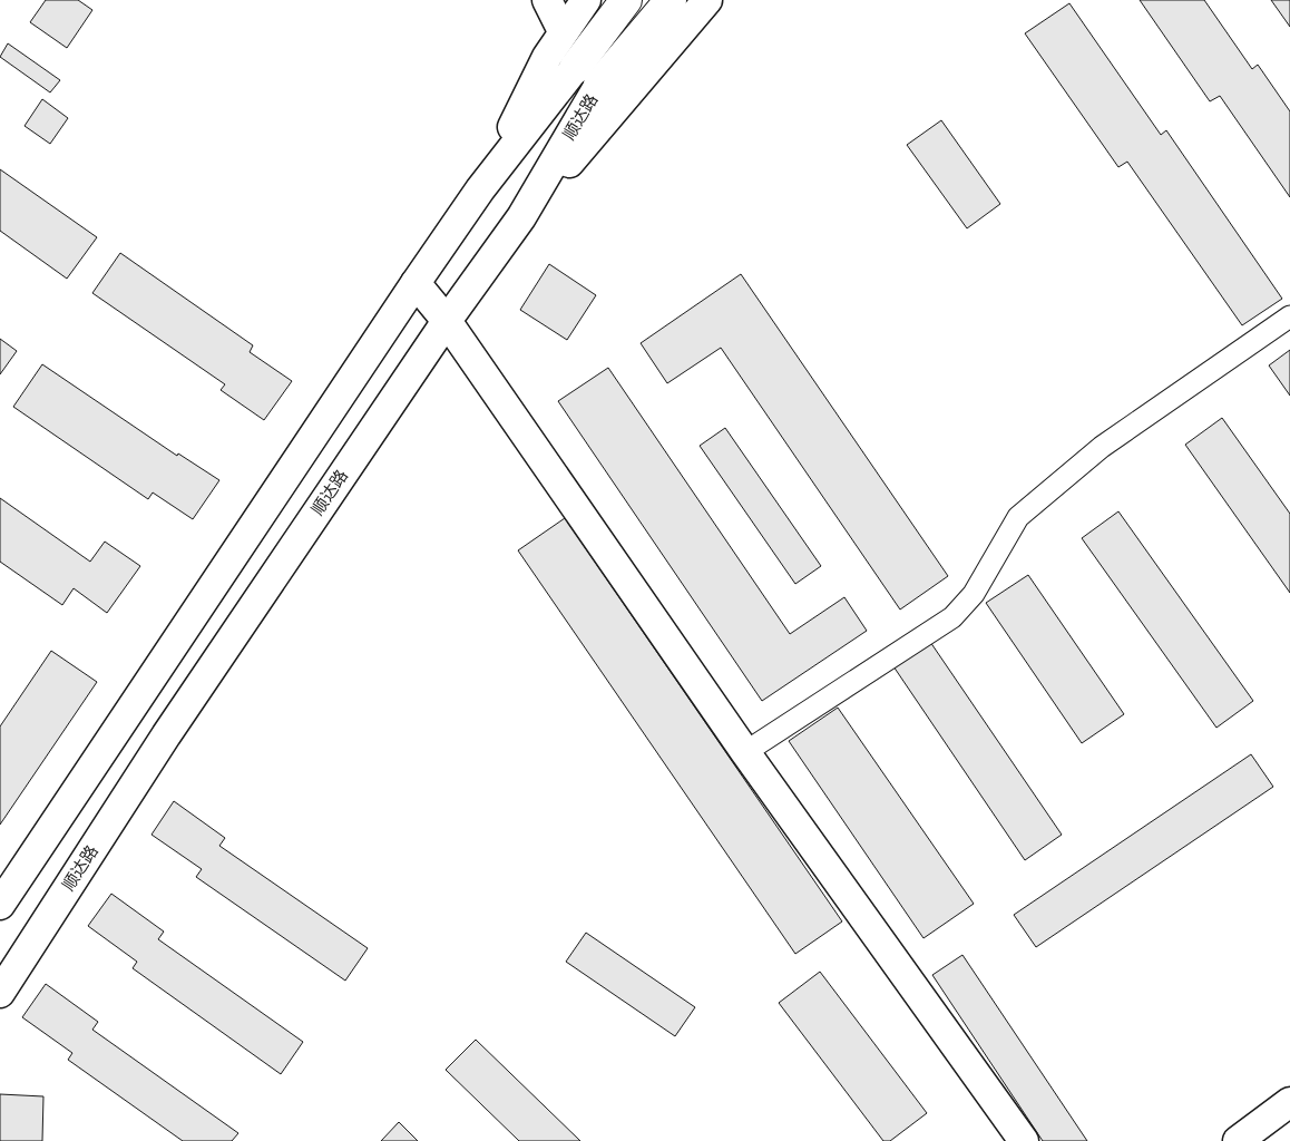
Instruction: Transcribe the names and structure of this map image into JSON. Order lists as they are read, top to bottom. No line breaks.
{"streets":{"main road":["顺达路"]}}
